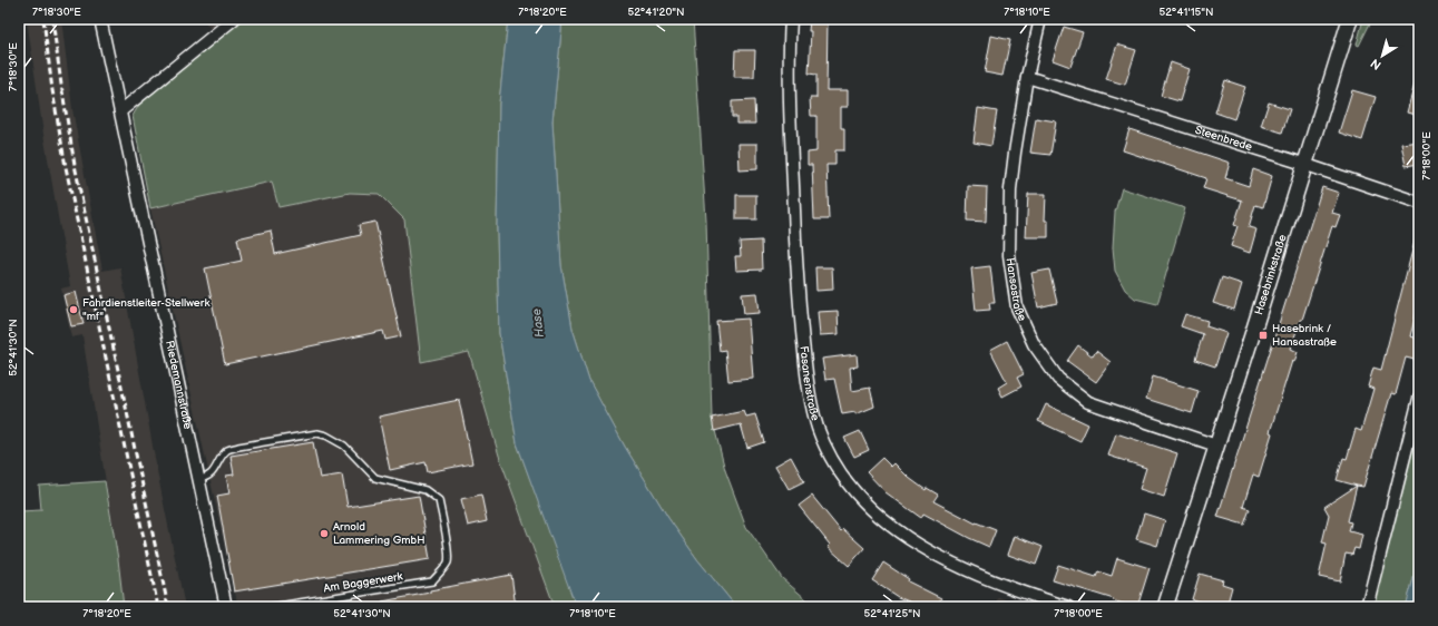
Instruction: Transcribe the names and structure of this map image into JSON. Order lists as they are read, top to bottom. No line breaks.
{"streets":{"street":["Steenbrede","Hasebrinkstraße","Hansastraße","Fasanenstraße","Riedemannstraße"],"lane":["Am Baggerwerk"]},"crossings":[["Steenbrede","Hasebrinkstraße"],["Steenbrede","Hansastraße"],["Hasebrinkstraße","Hansastraße"],["Riedemannstraße","Am Baggerwerk"]],"water":["Hase"],"places":{"other":["Fahrdienstleiter-Stellwerk \"mf\"","Arnold Lammering GmbH"],"transit":["Hasebrink / Hansastraße"]},"north":"bottom left","coordinates":["7°18'30\"E","7°18'20\"E","52°41'20\"N","7°18'10\"E","52°41'15\"N","7°18'00\"E","52°41'30\"N","52°41'25\"N"]}
